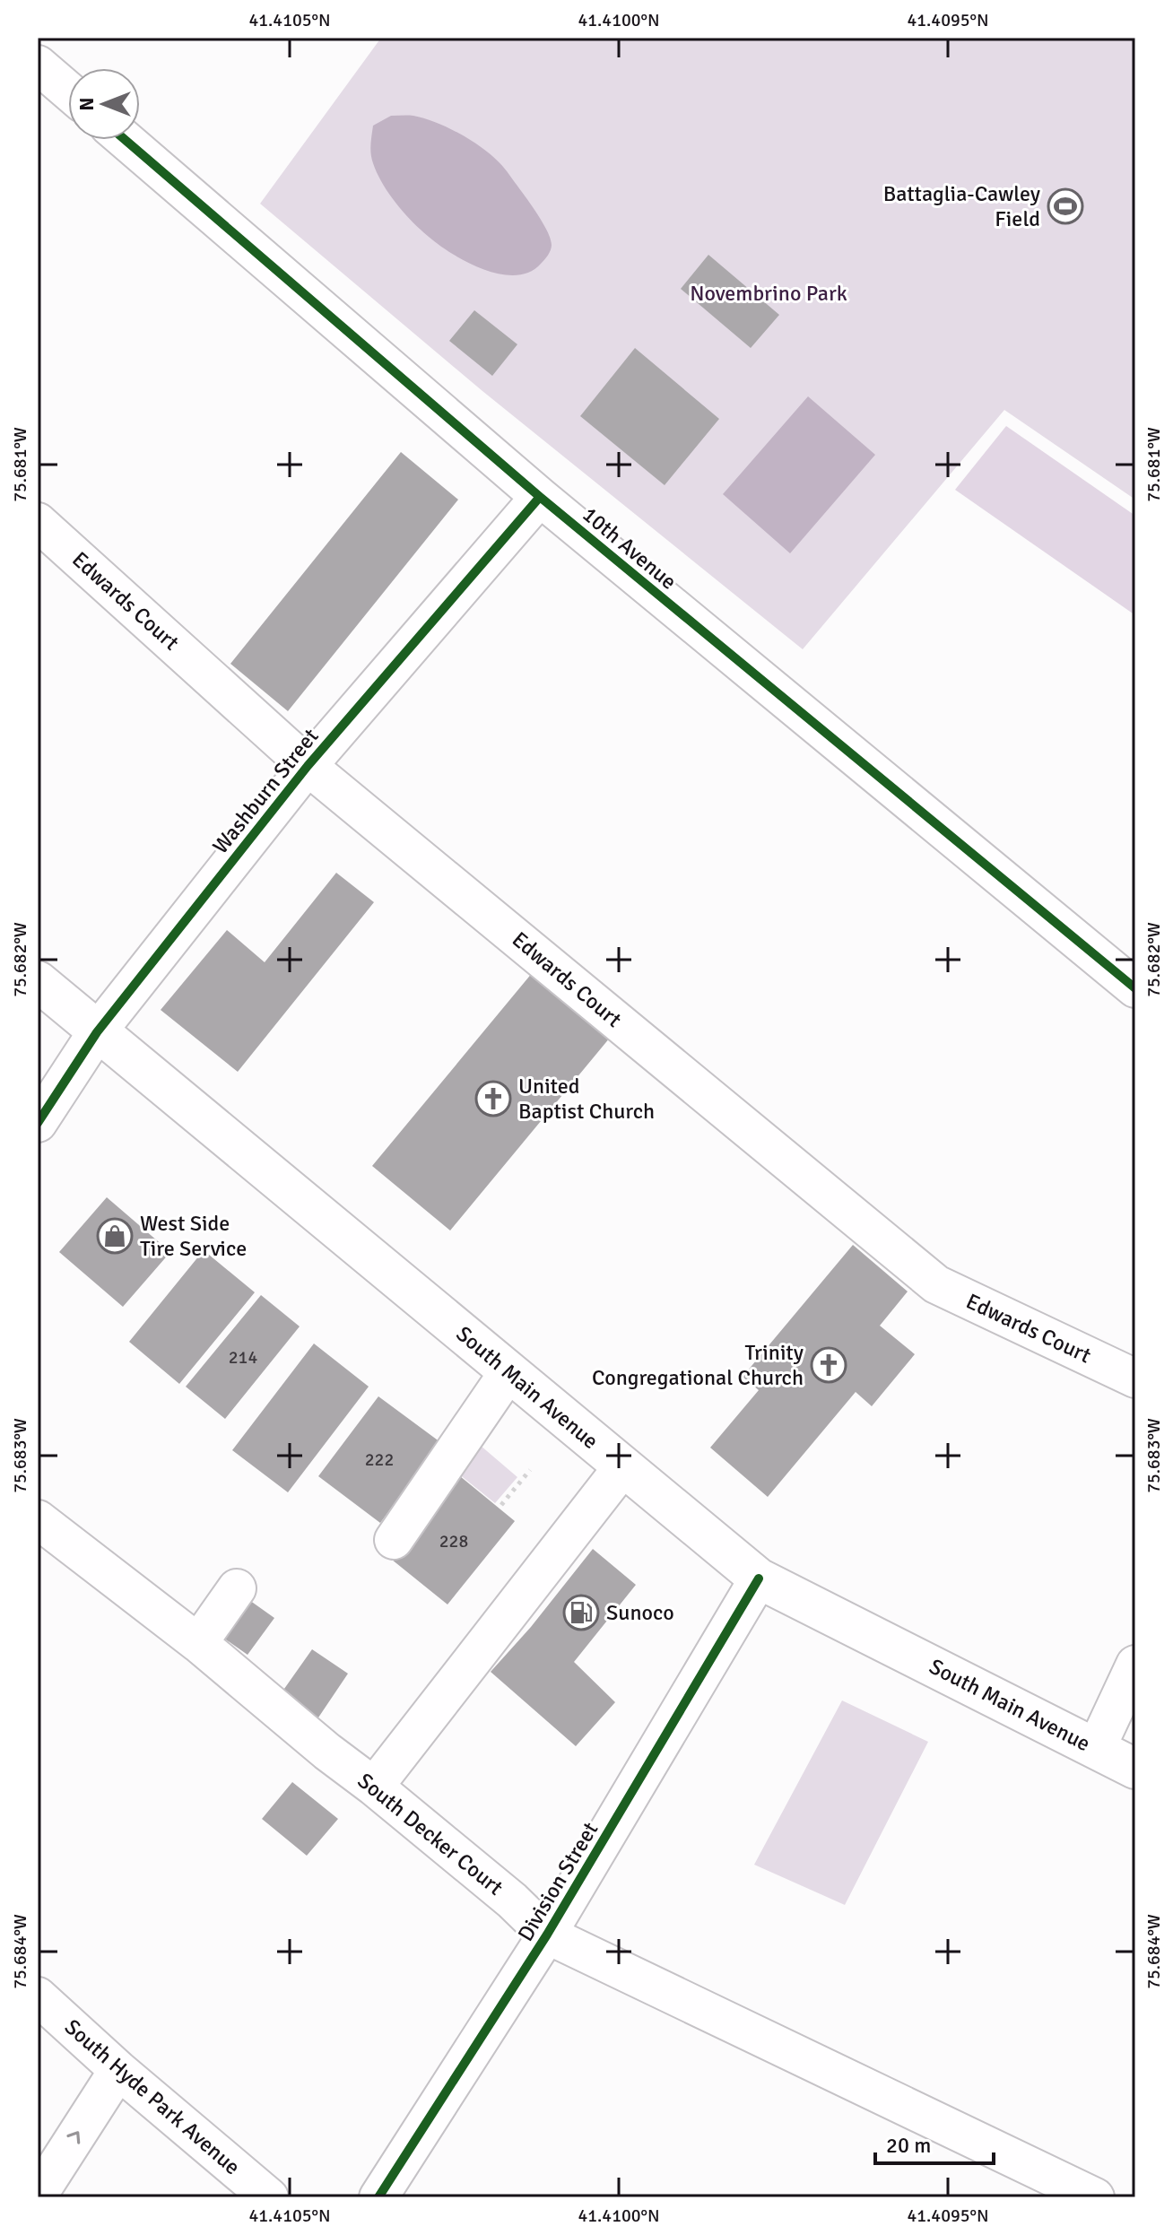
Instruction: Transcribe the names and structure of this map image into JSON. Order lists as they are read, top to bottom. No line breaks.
{"streets":{"main road":["South Main Avenue"],"street":["10th Avenue","Edwards Court","Washburn Street","South Decker Court","Division Street","South Hyde Park Avenue"]},"crossings":[["10th Avenue","Washburn Street"],["Edwards Court","Washburn Street"],["Washburn Street","South Main Avenue"],["South Main Avenue","Division Street"],["South Decker Court","Division Street"]],"parks":["Novembrino Park"],"places":{"sports":["Battaglia-Cawley Field"],"church":["United Baptist Church","Trinity Congregational Church"],"shop":["West Side Tire Service"],"fuel station":["Sunoco"]},"house_numbers":["214","222","228"],"scale_bar":"20 m","north":"left","coordinates":["41.4105°N","41.4100°N","41.4095°N","75.681°W","75.682°W","75.683°W","75.684°W"]}
